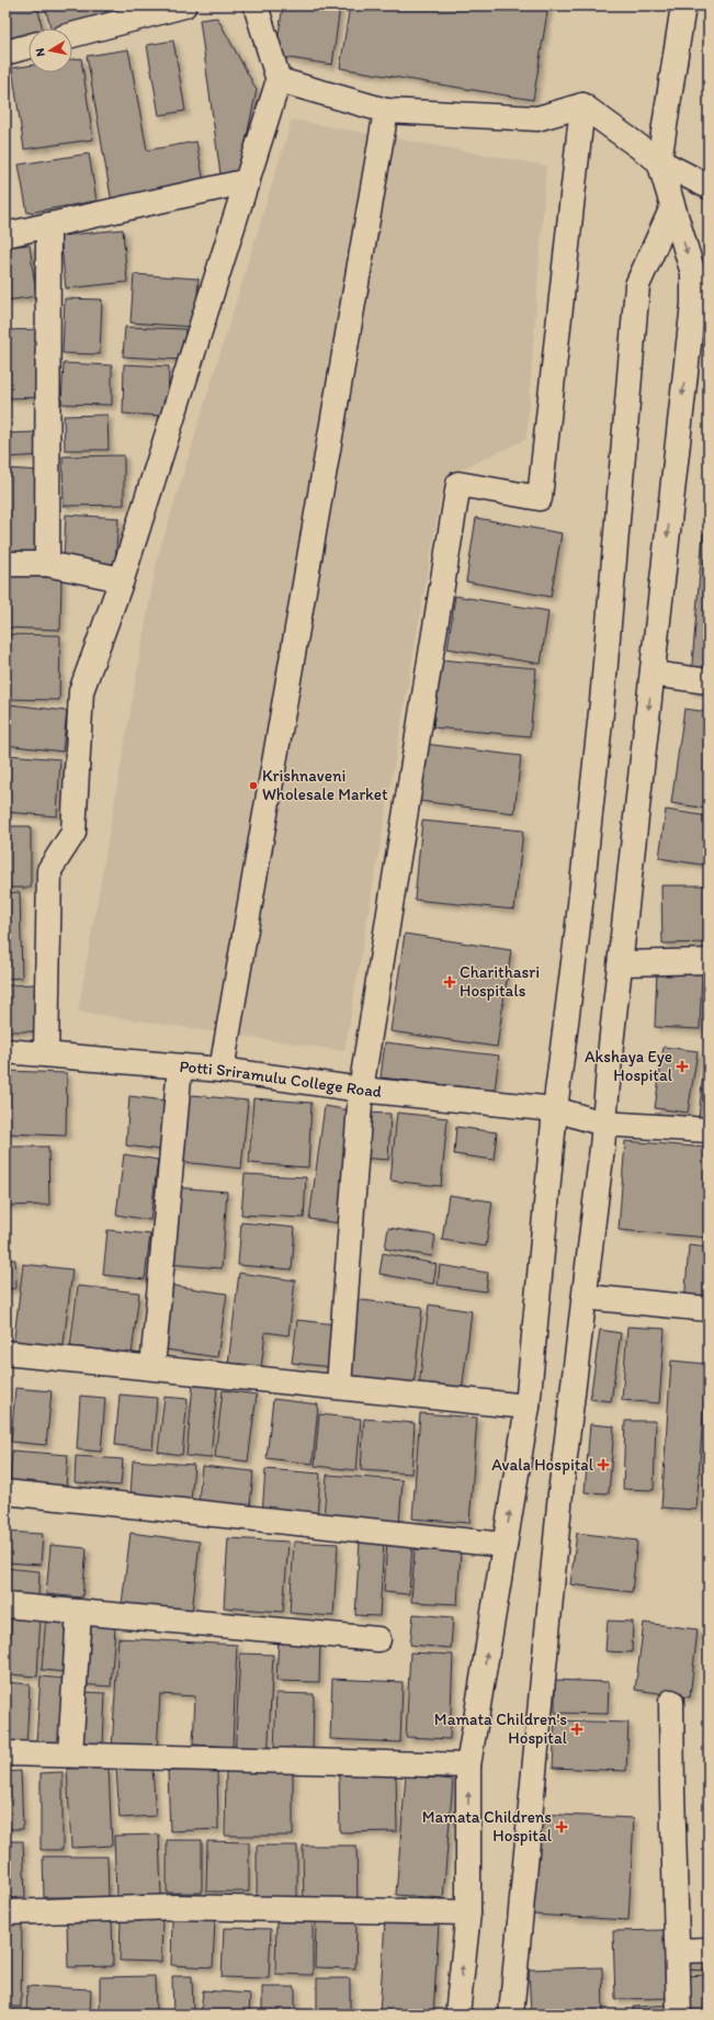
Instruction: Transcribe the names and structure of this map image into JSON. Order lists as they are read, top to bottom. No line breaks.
{"streets":{"street":["Potti Sriramulu College Road"]},"places":{"other":["Krishnaveni Wholesale Market"],"health":["Charithasri Hospitals","Akshaya Eye Hospital","Avala Hospital","Mamata Children's Hospital","Mamata Childrens Hospital"]},"north":"left"}
